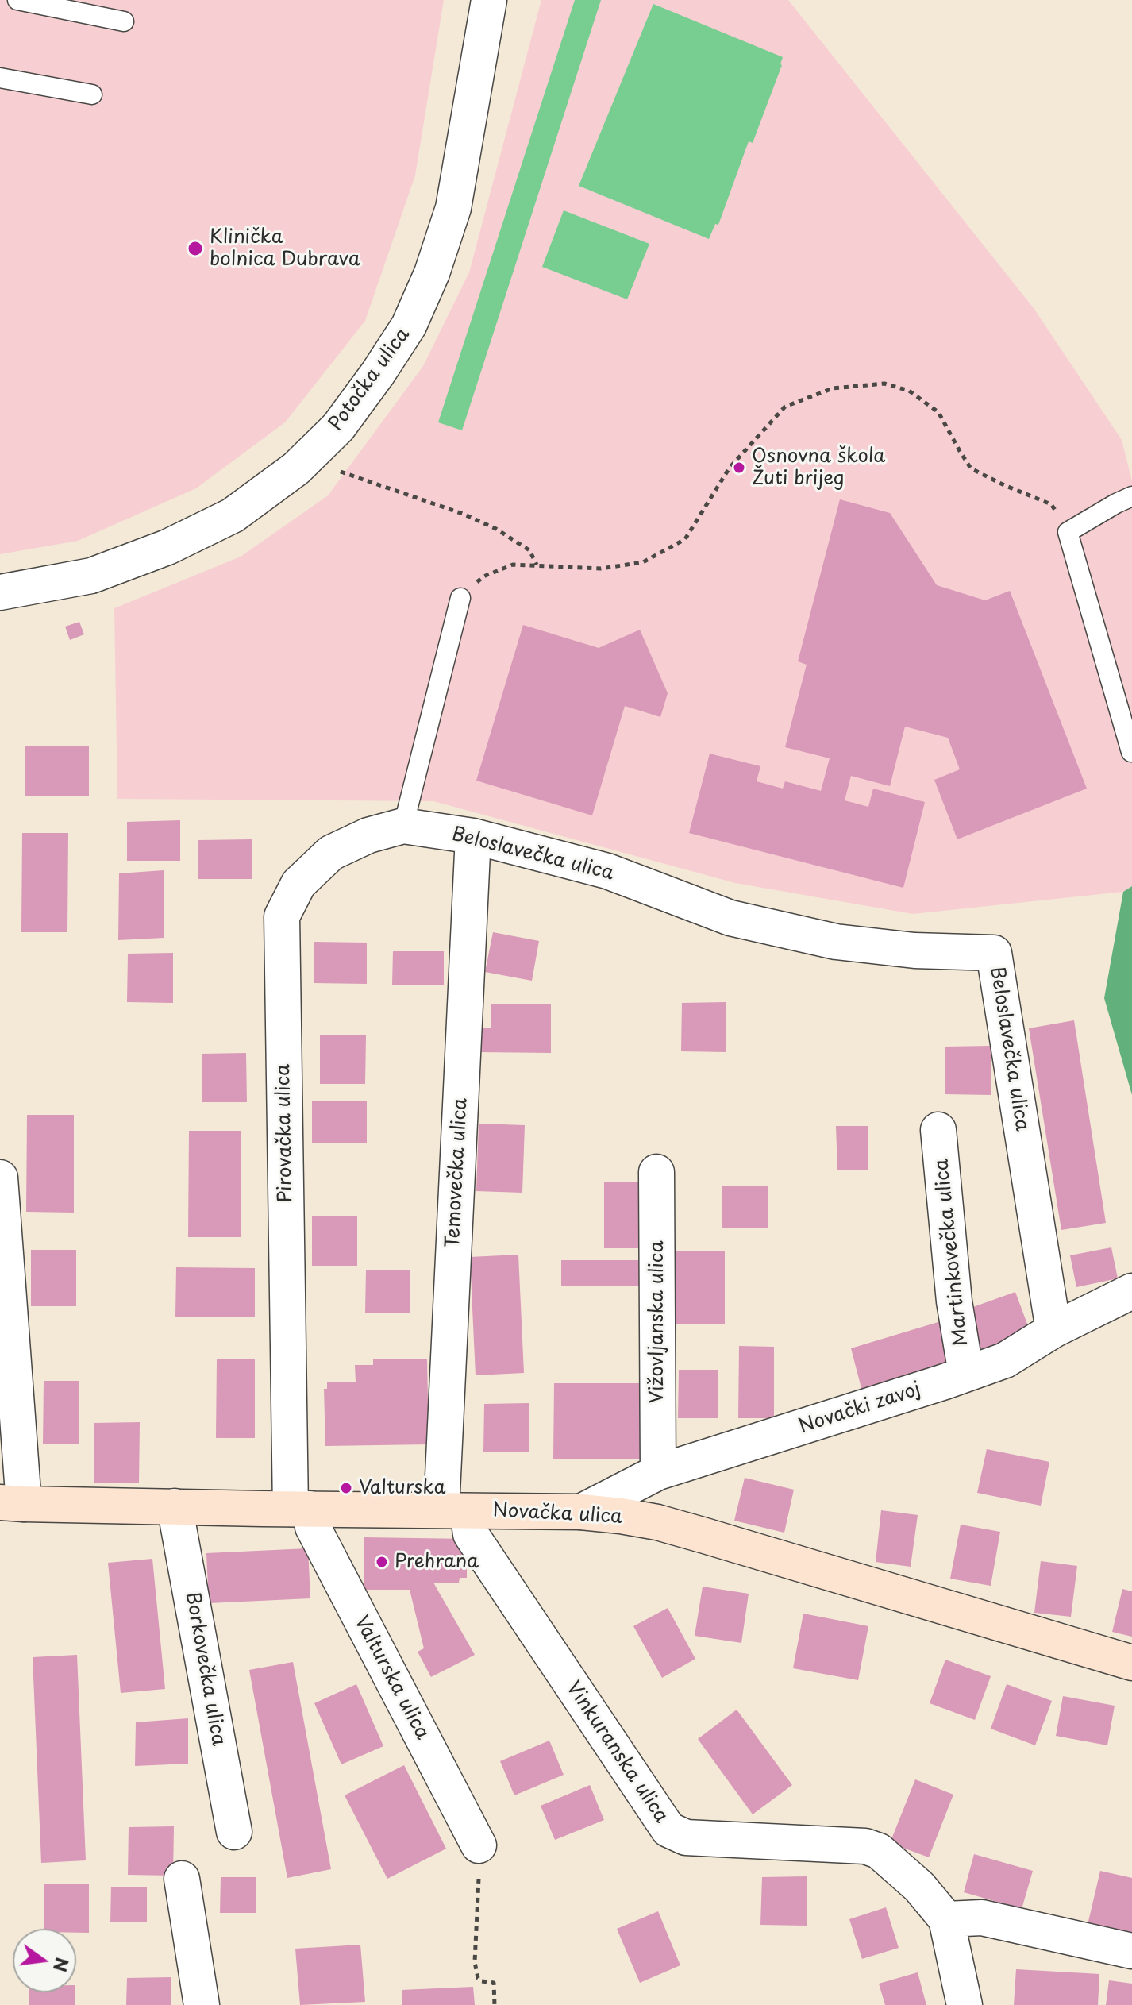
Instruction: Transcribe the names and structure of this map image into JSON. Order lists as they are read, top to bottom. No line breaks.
{"streets":{"street":["Potočka ulica","Beloslavečka ulica","Pirovačka ulica","Temovečka ulica","Martinkovečka ulica","Vižovljanska ulica","Novački zavoj","Novačka ulica","Borkovečka ulica","Valturska ulica","Vinkuranska ulica"]},"crossings":[["Beloslavečka ulica","Pirovačka ulica"],["Beloslavečka ulica","Temovečka ulica"],["Beloslavečka ulica","Novački zavoj"],["Pirovačka ulica","Novačka ulica"],["Pirovačka ulica","Valturska ulica"],["Temovečka ulica","Novačka ulica"],["Temovečka ulica","Vinkuranska ulica"],["Martinkovečka ulica","Novački zavoj"],["Vižovljanska ulica","Novački zavoj"],["Novački zavoj","Novačka ulica"],["Novačka ulica","Borkovečka ulica"],["Novačka ulica","Valturska ulica"],["Novačka ulica","Vinkuranska ulica"]],"places":["Klinička bolnica Dubrava","Osnovna škola Žuti brijeg","Valturska","Prehrana"],"north":"right"}
